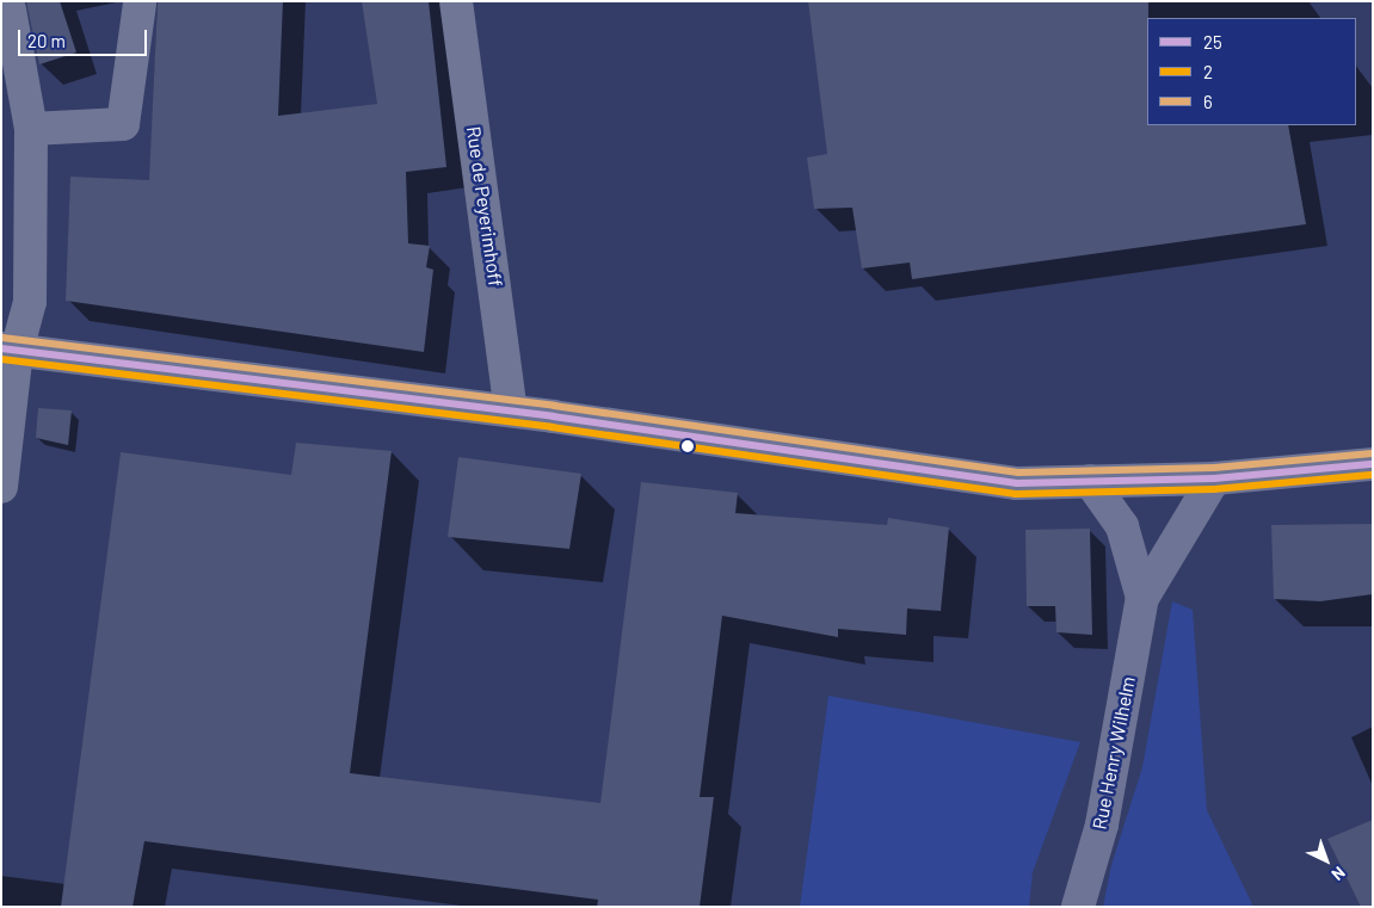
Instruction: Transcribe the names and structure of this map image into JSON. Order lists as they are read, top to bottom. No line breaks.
{"streets":{"main road":["Rue Henry Wilhelm"],"street":["Rue de Peyerimhoff"]},"lines":["transit line 6","transit line 25","transit line 2"],"legend":["25","2","6"],"scale_bar":"20 m","north":"bottom right"}
